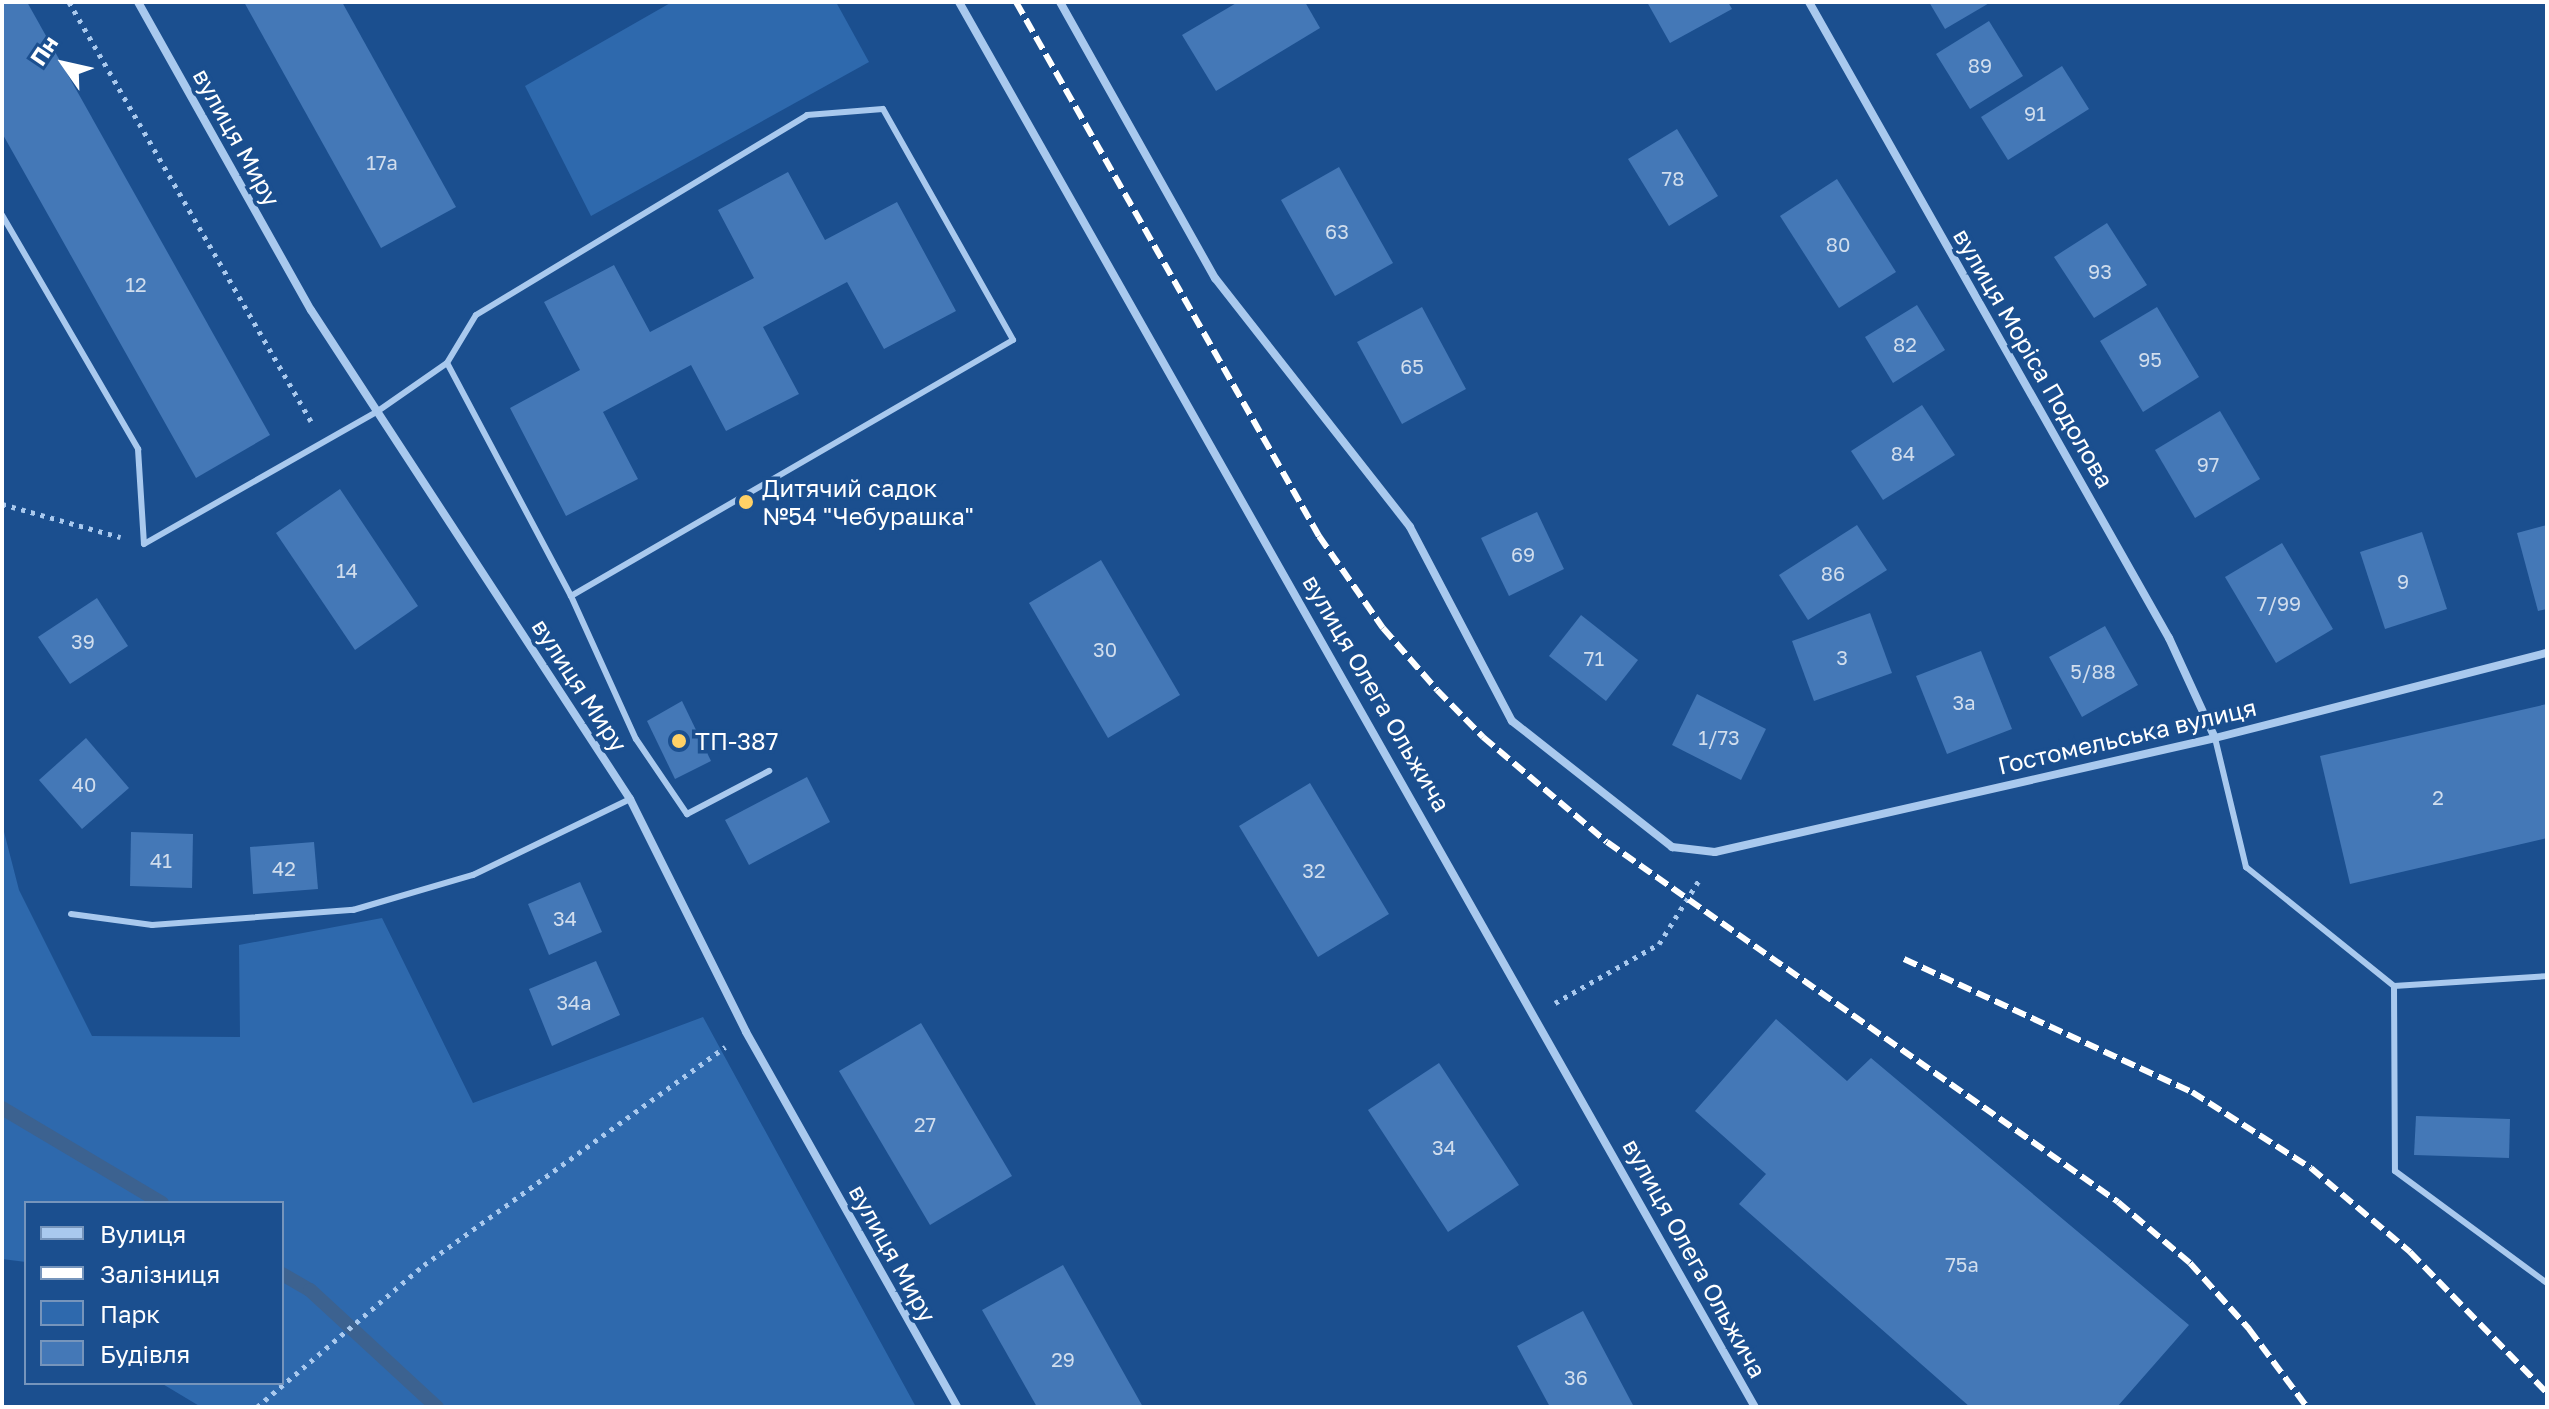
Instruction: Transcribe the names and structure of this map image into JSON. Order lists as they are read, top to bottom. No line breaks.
{"streets":{"street":["вулиця Миру","вулиця Моріса Подолова","вулиця Олега Ольжича","Гостомельська вулиця"]},"crossings":[["вулиця Моріса Подолова","Гостомельська вулиця"]],"places":["Дитячий садок №54 \"Чебурашка\"","ТП-387"],"house_numbers":["89","91","17а","78","63","80","93","12","82","95","65","84","97","69","14","86","9","7/99","39","30","3","71","5/88","3а","1/73","40","2","41","42","32","34","34а","27","34","75а","29","36"],"legend":["Вулиця","Залізниця","Парк","Будівля"],"north":"top left"}
